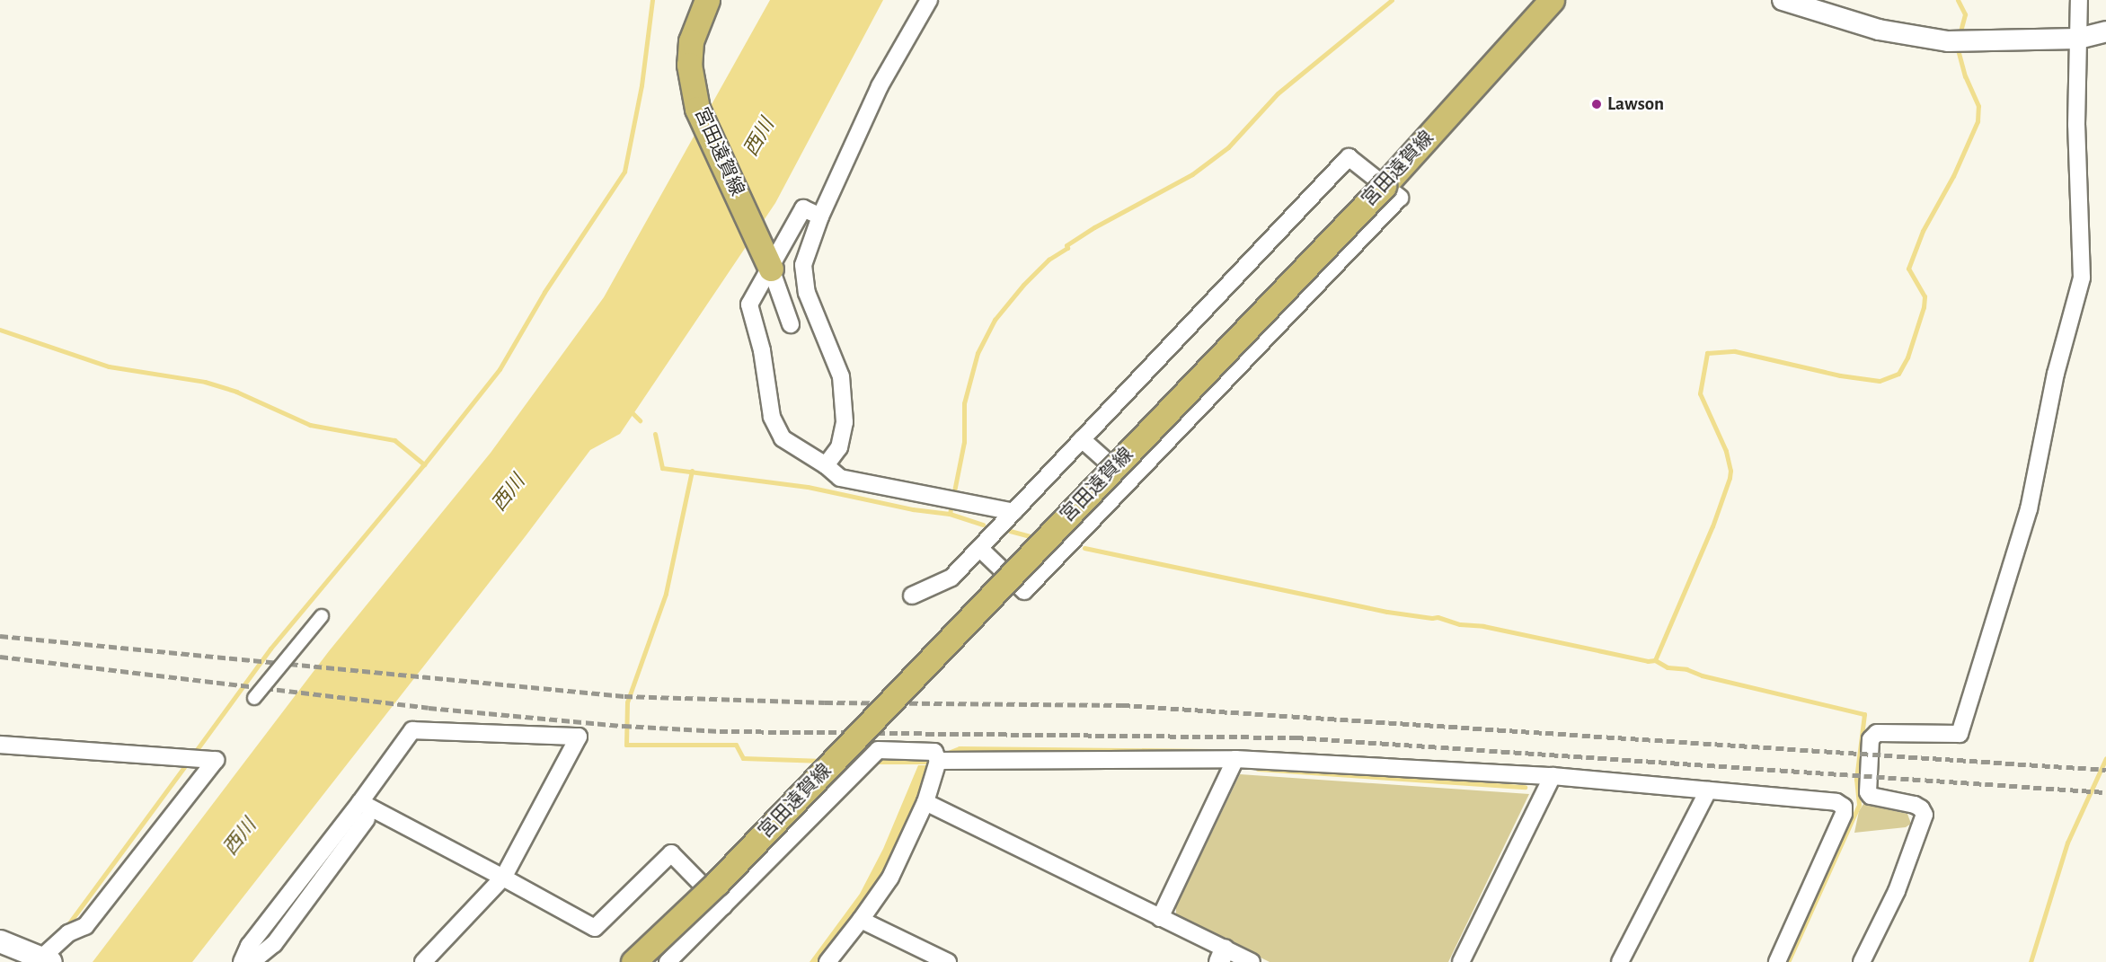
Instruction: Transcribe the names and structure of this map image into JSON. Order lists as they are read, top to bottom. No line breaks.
{"streets":{"main road":["宮田遠賀線"]},"water":["西川"],"places":["Lawson"]}
